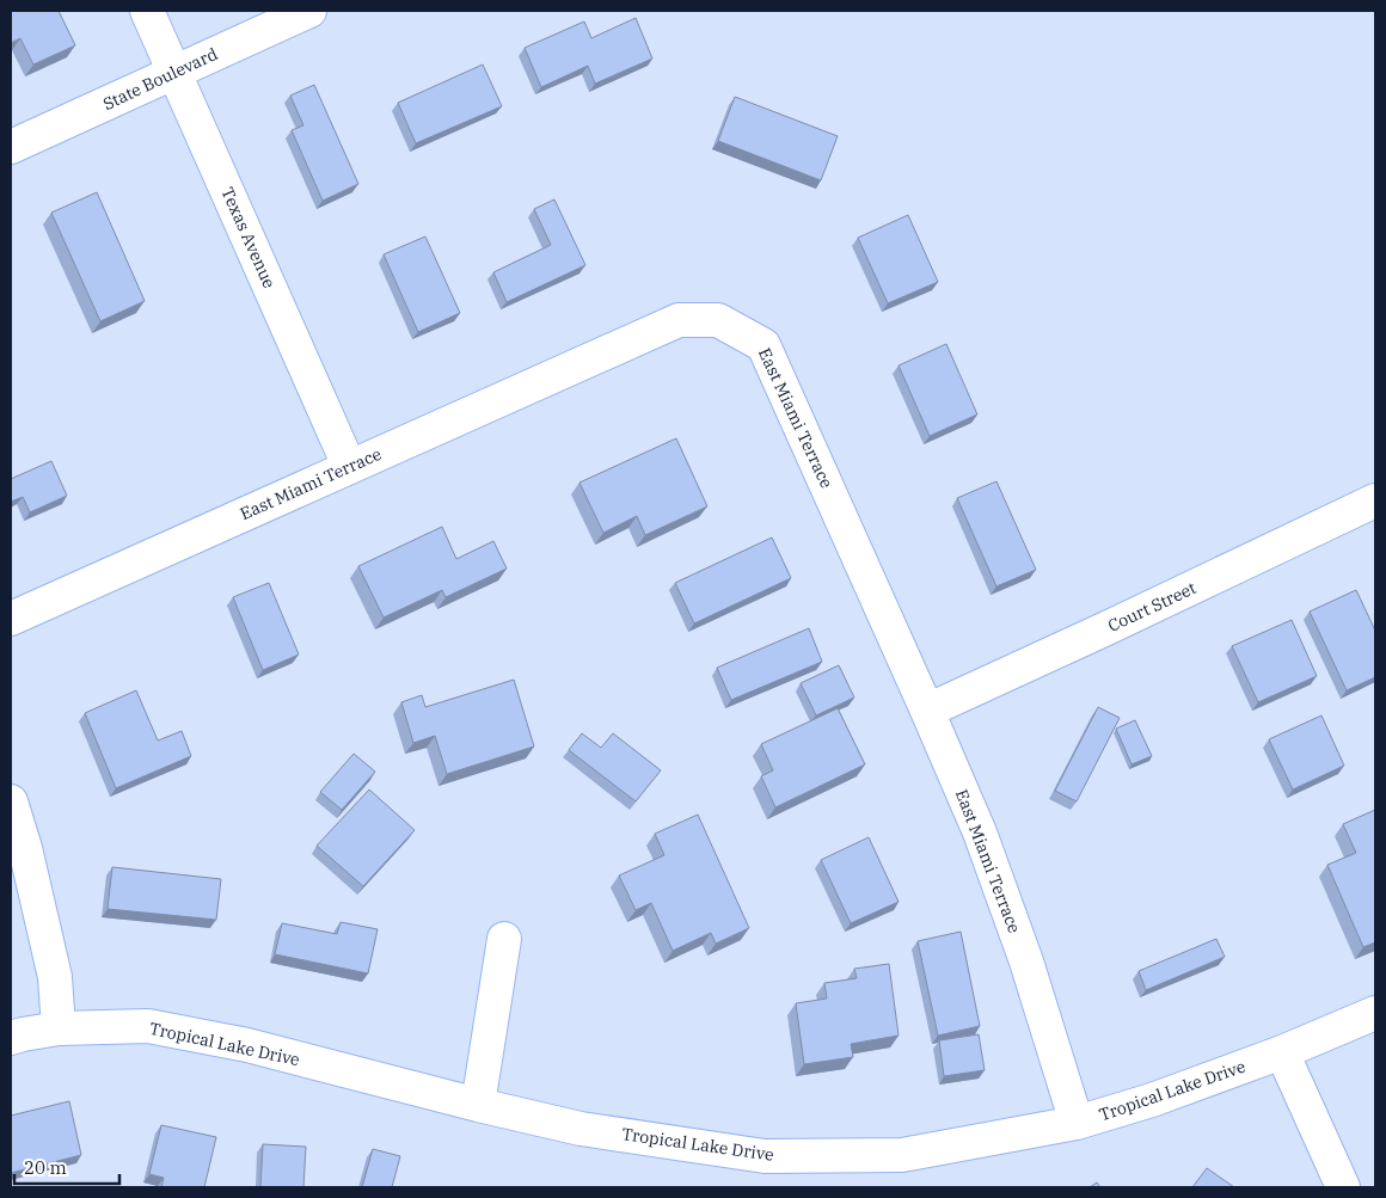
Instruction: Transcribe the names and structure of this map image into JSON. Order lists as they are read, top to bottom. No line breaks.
{"streets":{"street":["State Boulevard","Texas Avenue","East Miami Terrace","Court Street","Tropical Lake Drive"]},"crossings":[["State Boulevard","Texas Avenue"],["Texas Avenue","East Miami Terrace"],["East Miami Terrace","Court Street"],["East Miami Terrace","Tropical Lake Drive"]],"scale_bar":"20 m"}
